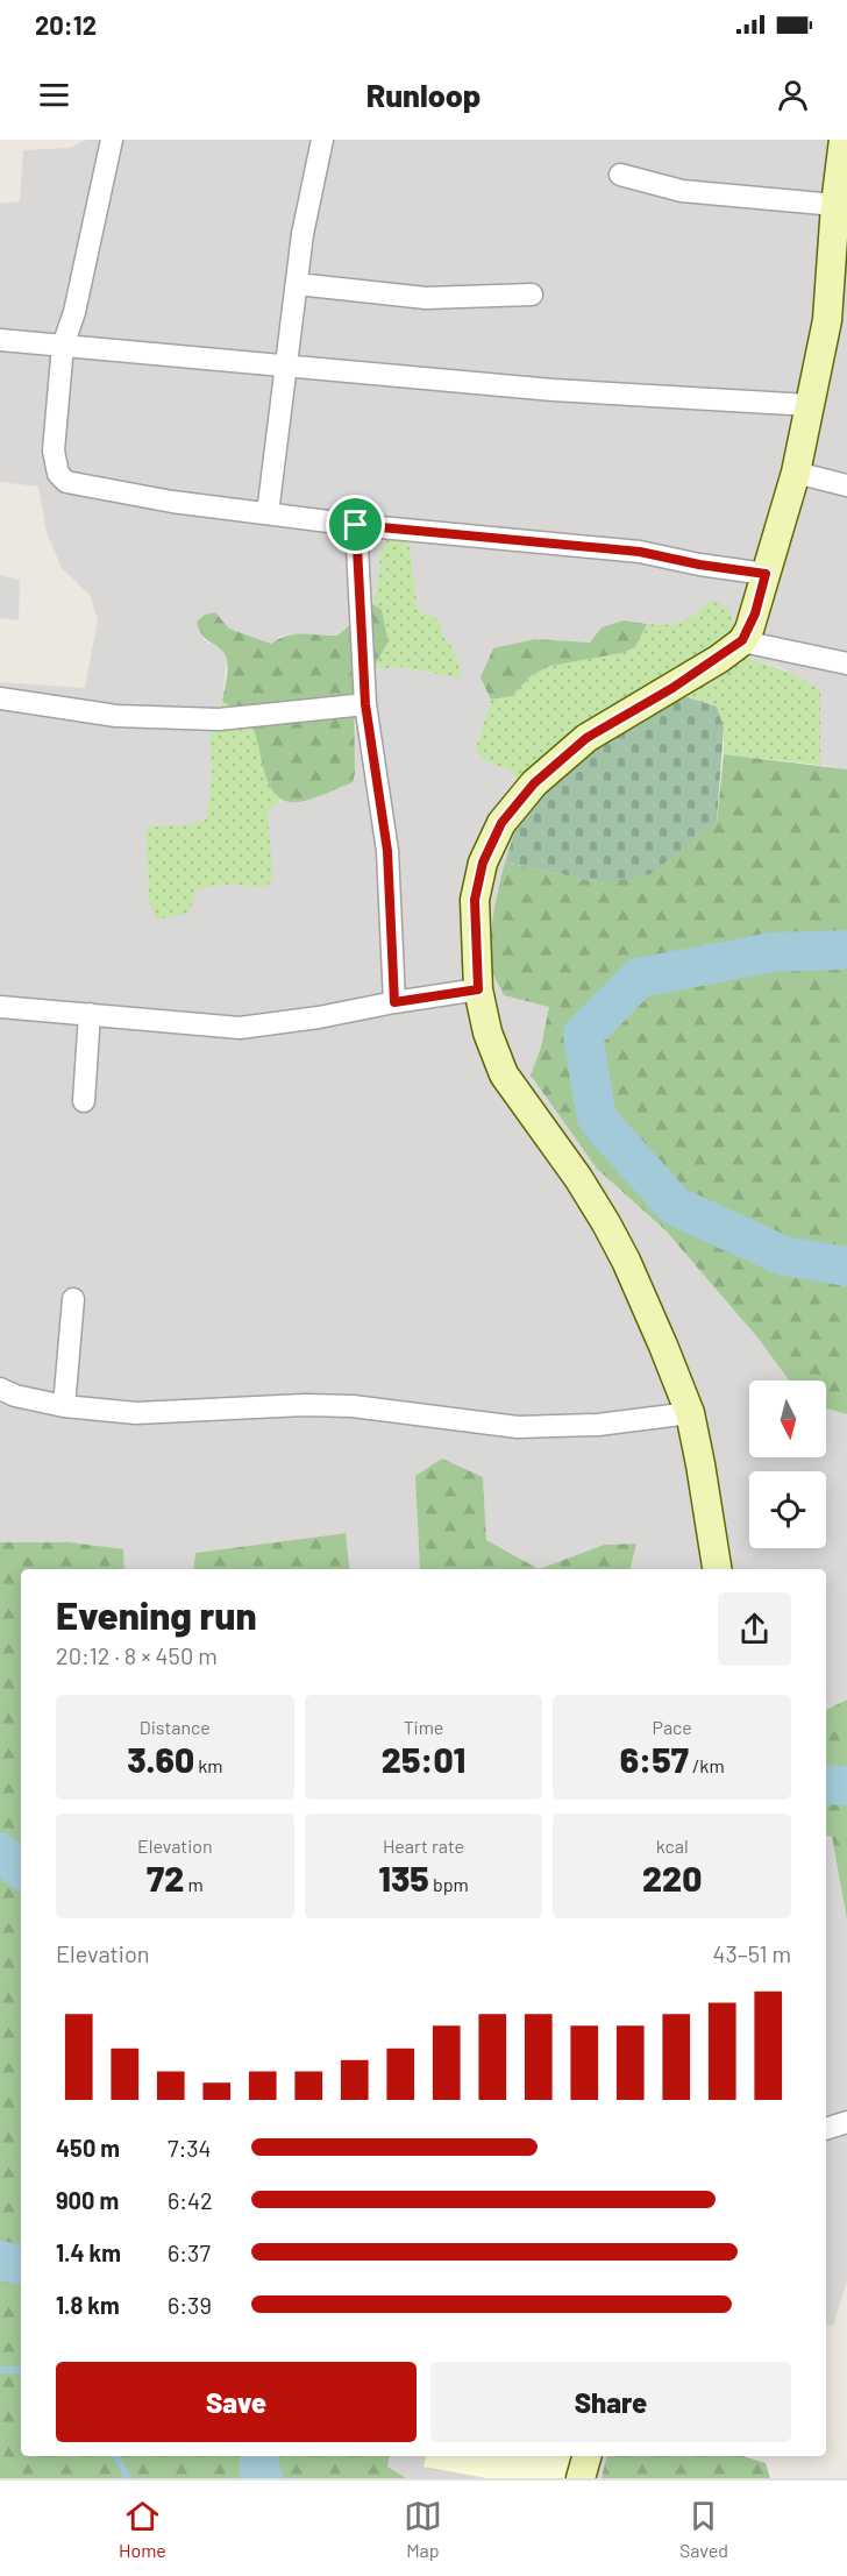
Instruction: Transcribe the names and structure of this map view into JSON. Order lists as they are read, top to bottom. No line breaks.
{"north":"bottom","page":{"status":"20:12","header":"Runloop","heading":["Evening run","20:12 · 8 × 450 m"],"stats":[["Distance","3.60 km"],["Time","25:01"],["Pace","6:57 /km"],["Elevation","72 m"],["Heart rate","135 bpm"],["kcal","220"]],"chart":["Elevation","43–51 m"],"list":[{"name":"450 m","note":"7:34"},{"name":"900 m","note":"6:42"},{"name":"1.4 km","note":"6:37"},{"name":"1.8 km","note":"6:39"}],"buttons":["Save","Share"],"tabs":["Home","Map","Saved"]}}
